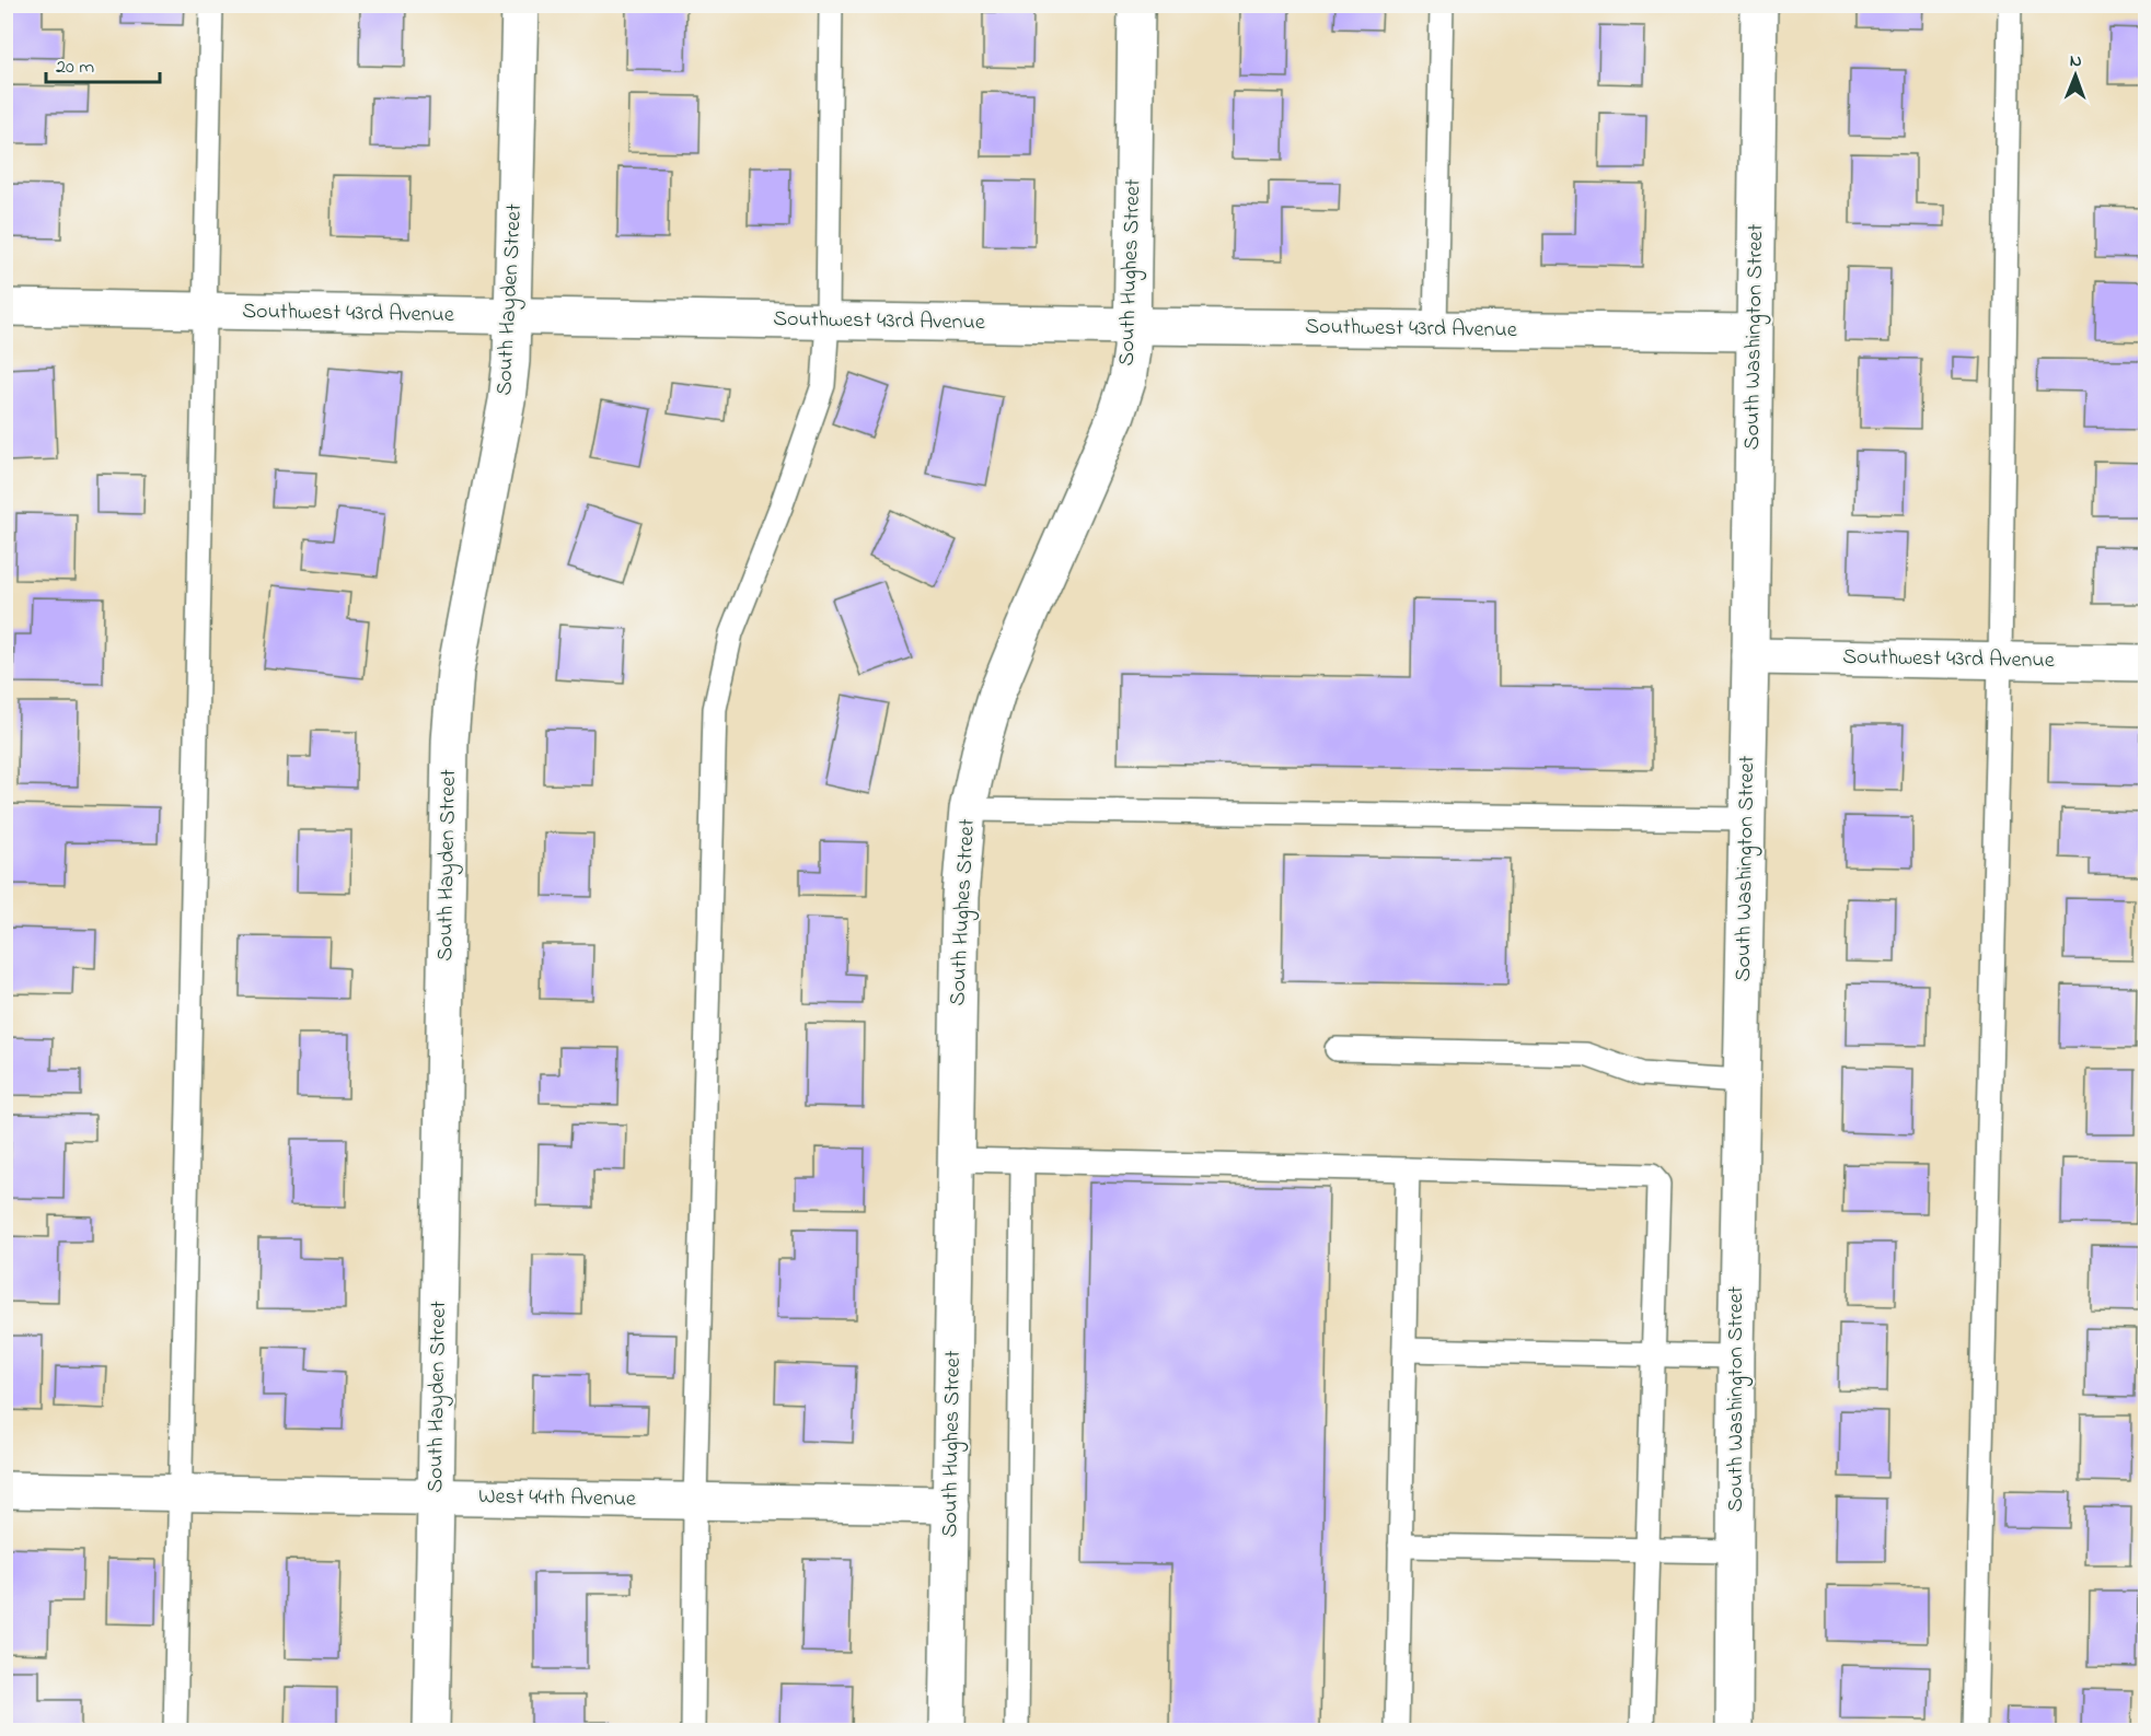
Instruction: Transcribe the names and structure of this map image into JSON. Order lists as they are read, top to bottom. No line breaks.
{"streets":{"street":["South Hughes Street","South Hayden Street","Southwest 43rd Avenue","South Washington Street","West 44th Avenue"]},"crossings":[["South Hughes Street","Southwest 43rd Avenue"],["South Hughes Street","West 44th Avenue"],["South Hayden Street","Southwest 43rd Avenue"],["South Hayden Street","West 44th Avenue"],["Southwest 43rd Avenue","South Washington Street"]],"scale_bar":"20 m","north":"top"}
